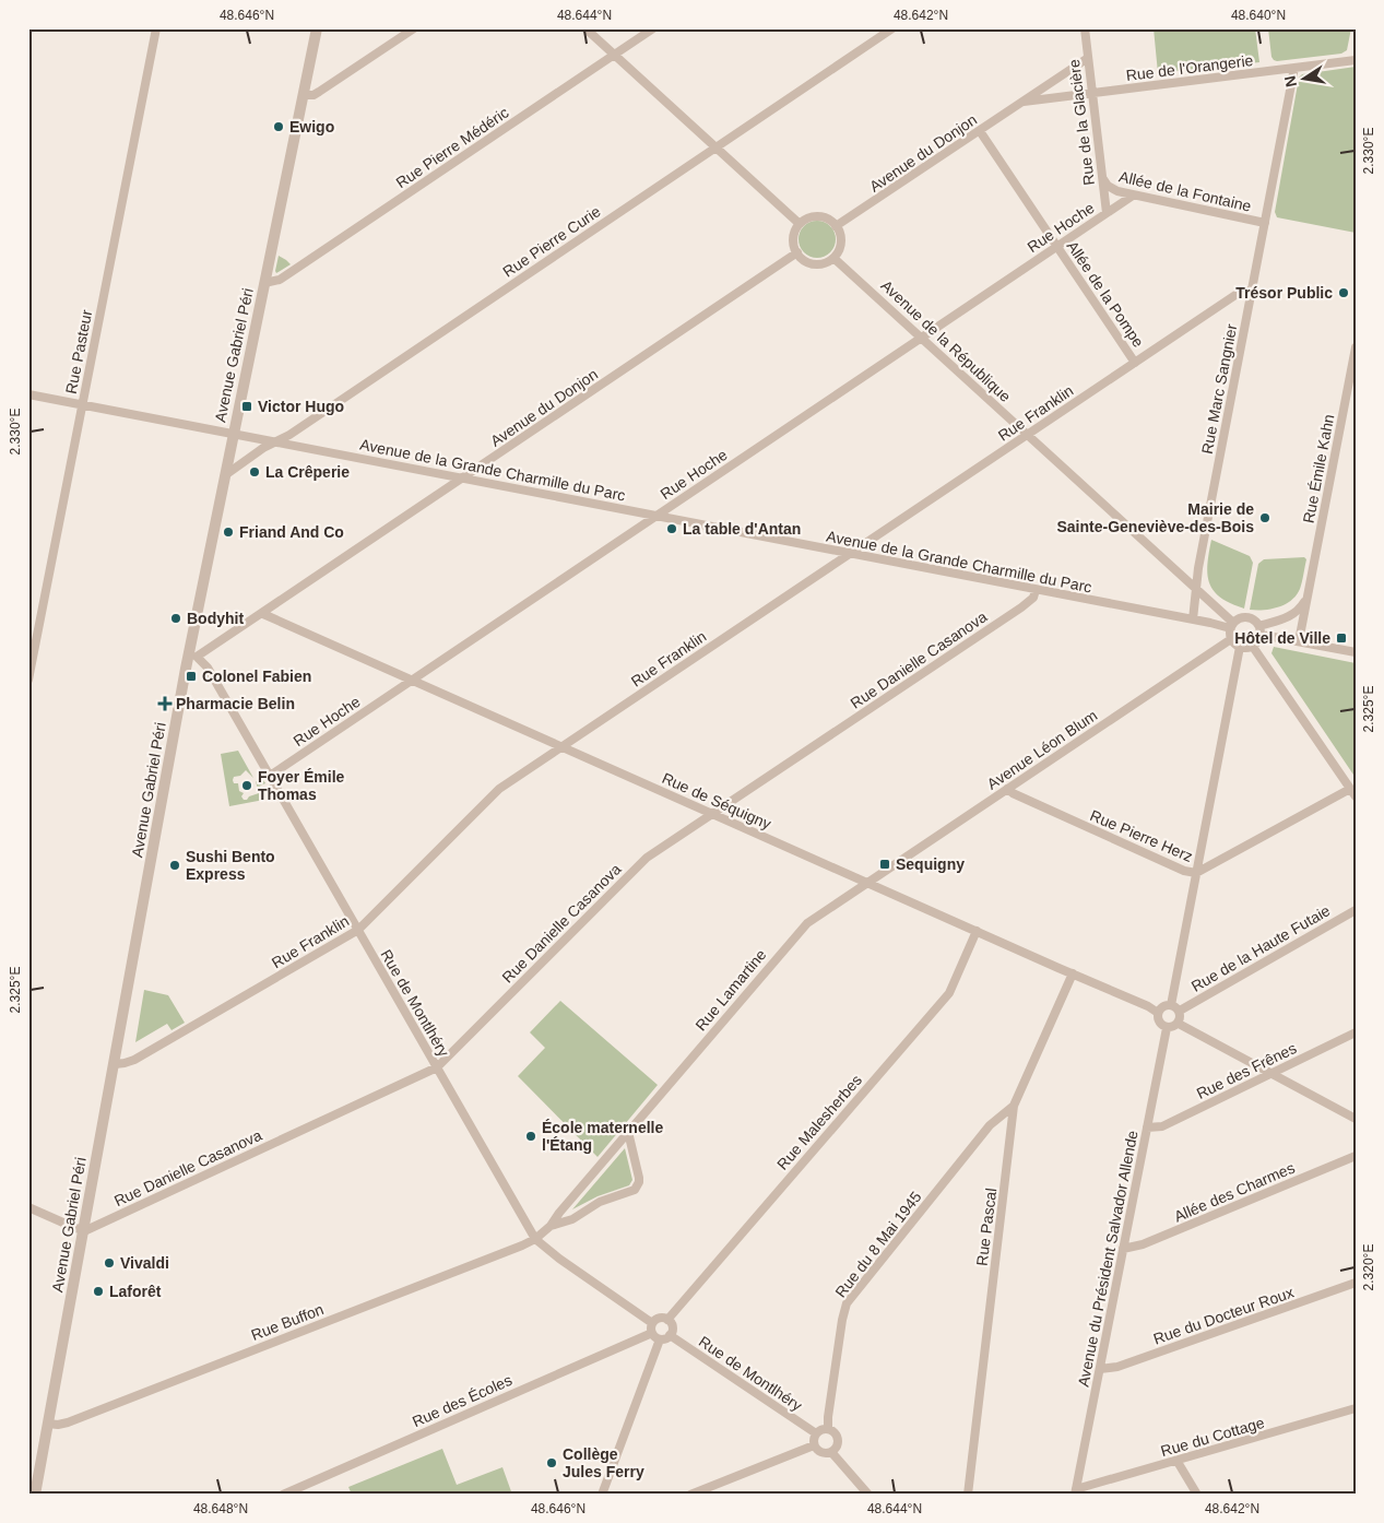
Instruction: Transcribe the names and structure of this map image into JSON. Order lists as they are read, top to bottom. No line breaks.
{"streets":{"street":["Rue de l'Orangerie","Rue de la Glacière","Rue Pierre Médéric","Avenue du Donjon","Allée de la Fontaine","Rue Hoche","Rue Pierre Curie","Allée de la Pompe","Avenue de la République","Rue Pasteur","Avenue Gabriel Péri","Rue Marc Sangnier","Rue Franklin","Rue Émile Kahn","Avenue de la Grande Charmille du Parc","Rue Danielle Casanova","Avenue Léon Blum","Rue de Séquigny","Rue Pierre Herz","Rue de la Haute Futaie","Rue Lamartine","Rue de Montlhéry","Rue des Frênes","Rue Malesherbes","Allée des Charmes","Rue Pascal","Rue du 8 Mai 1945","Avenue du Président Salvador Allende","Rue du Docteur Roux","Rue Buffon","Rue des Écoles","Rue du Cottage"]},"crossings":[["Rue de l'Orangerie","Rue de la Glacière"],["Rue de l'Orangerie","Avenue du Donjon"],["Rue de l'Orangerie","Rue Marc Sangnier"],["Rue de la Glacière","Avenue du Donjon"],["Rue de la Glacière","Allée de la Fontaine"],["Rue de la Glacière","Rue Hoche"],["Rue Pierre Médéric","Avenue Gabriel Péri"],["Avenue du Donjon","Allée de la Pompe"],["Avenue du Donjon","Avenue de la République"],["Avenue du Donjon","Avenue Gabriel Péri"],["Avenue du Donjon","Avenue de la Grande Charmille du Parc"],["Avenue du Donjon","Rue de Séquigny"],["Avenue du Donjon","Rue de Montlhéry"],["Allée de la Fontaine","Rue Hoche"],["Allée de la Fontaine","Rue Marc Sangnier"],["Rue Hoche","Allée de la Pompe"],["Rue Hoche","Avenue de la République"],["Rue Hoche","Avenue de la Grande Charmille du Parc"],["Rue Hoche","Rue de Séquigny"],["Rue Hoche","Rue de Montlhéry"],["Rue Pierre Curie","Avenue Gabriel Péri"],["Rue Pierre Curie","Avenue de la Grande Charmille du Parc"],["Allée de la Pompe","Rue Franklin"],["Avenue de la République","Rue Marc Sangnier"],["Avenue de la République","Rue Franklin"],["Avenue de la République","Avenue de la Grande Charmille du Parc"],["Avenue de la République","Avenue Léon Blum"],["Rue Pasteur","Avenue de la Grande Charmille du Parc"],["Avenue Gabriel Péri","Rue Franklin"],["Avenue Gabriel Péri","Avenue de la Grande Charmille du Parc"],["Avenue Gabriel Péri","Rue Danielle Casanova"],["Avenue Gabriel Péri","Rue de Montlhéry"],["Avenue Gabriel Péri","Rue Buffon"],["Rue Marc Sangnier","Rue Franklin"],["Rue Marc Sangnier","Avenue de la Grande Charmille du Parc"],["Rue Franklin","Avenue de la Grande Charmille du Parc"],["Rue Franklin","Rue de Séquigny"],["Rue Franklin","Rue de Montlhéry"],["Avenue de la Grande Charmille du Parc","Rue Danielle Casanova"],["Avenue de la Grande Charmille du Parc","Avenue Léon Blum"],["Rue Danielle Casanova","Rue de Séquigny"],["Rue Danielle Casanova","Rue de Montlhéry"],["Avenue Léon Blum","Rue de Séquigny"],["Avenue Léon Blum","Rue Pierre Herz"],["Avenue Léon Blum","Rue Lamartine"],["Rue de Séquigny","Rue de la Haute Futaie"],["Rue de Séquigny","Rue Lamartine"],["Rue de Séquigny","Rue Malesherbes"],["Rue de Séquigny","Rue Pascal"],["Rue de Séquigny","Avenue du Président Salvador Allende"],["Rue de la Haute Futaie","Avenue du Président Salvador Allende"],["Rue Lamartine","Rue de Montlhéry"],["Rue Lamartine","Rue Buffon"],["Rue de Montlhéry","Rue Malesherbes"],["Rue de Montlhéry","Rue du 8 Mai 1945"],["Rue de Montlhéry","Rue Buffon"],["Rue de Montlhéry","Rue des Écoles"],["Rue des Frênes","Avenue du Président Salvador Allende"],["Rue Malesherbes","Rue des Écoles"],["Allée des Charmes","Avenue du Président Salvador Allende"],["Rue Pascal","Rue du 8 Mai 1945"],["Avenue du Président Salvador Allende","Rue du Docteur Roux"],["Avenue du Président Salvador Allende","Rue du Cottage"]],"places":{"other":["Ewigo","Trésor Public","La Crêperie","Mairie de Sainte-Geneviève-des-Bois","La table d'Antan","Friand And Co","Bodyhit","Foyer Émile Thomas","Sushi Bento Express","École maternelle l'Étang","Vivaldi","Laforêt","Collège Jules Ferry"],"transit":["Victor Hugo","Hôtel de Ville","Colonel Fabien","Sequigny"],"health":["Pharmacie Belin"]},"north":"left","coordinates":["48.646°N","48.644°N","48.642°N","48.640°N","2.330°E","2.325°E","2.320°E","48.648°N"]}
